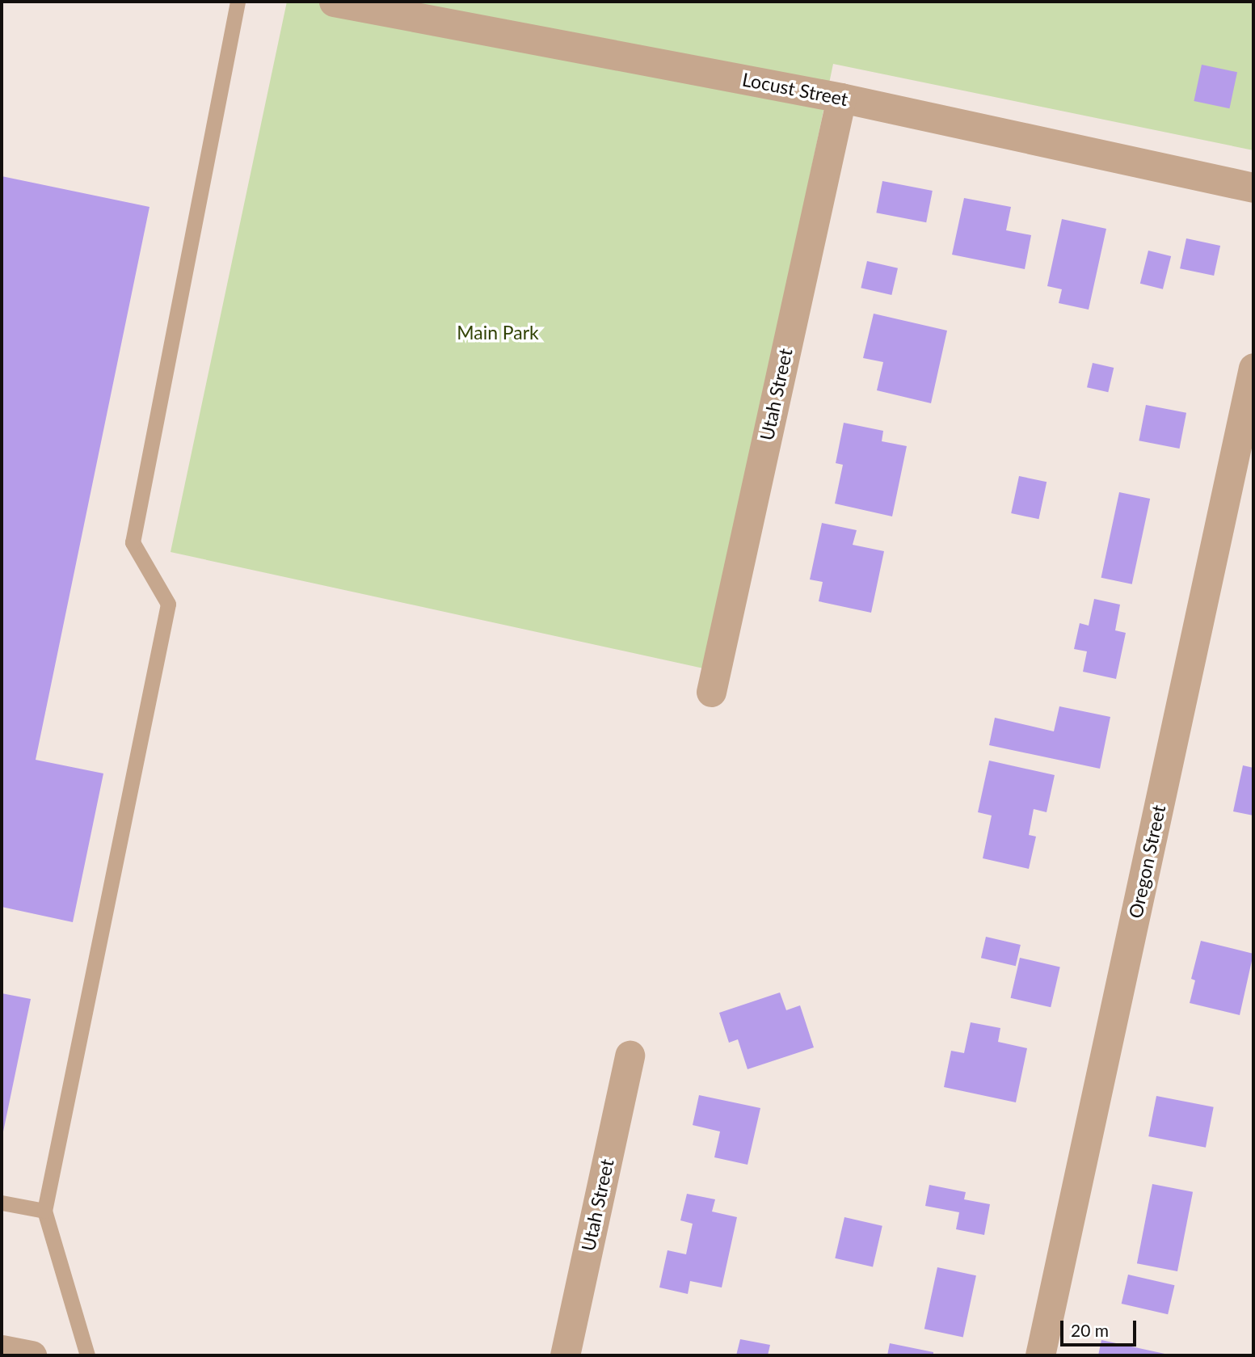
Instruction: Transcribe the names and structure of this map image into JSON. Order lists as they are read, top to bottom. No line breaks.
{"streets":{"street":["Locust Street","Utah Street","Oregon Street"]},"crossings":[["Locust Street","Utah Street"]],"parks":["Main Park"],"scale_bar":"20 m"}
